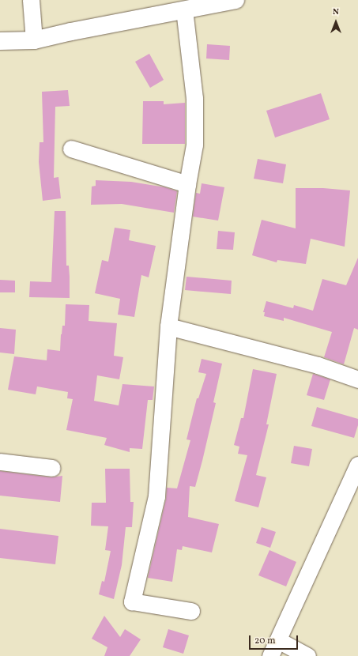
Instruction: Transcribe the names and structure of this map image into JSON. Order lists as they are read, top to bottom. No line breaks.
{"scale_bar":"20 m","north":"top"}
